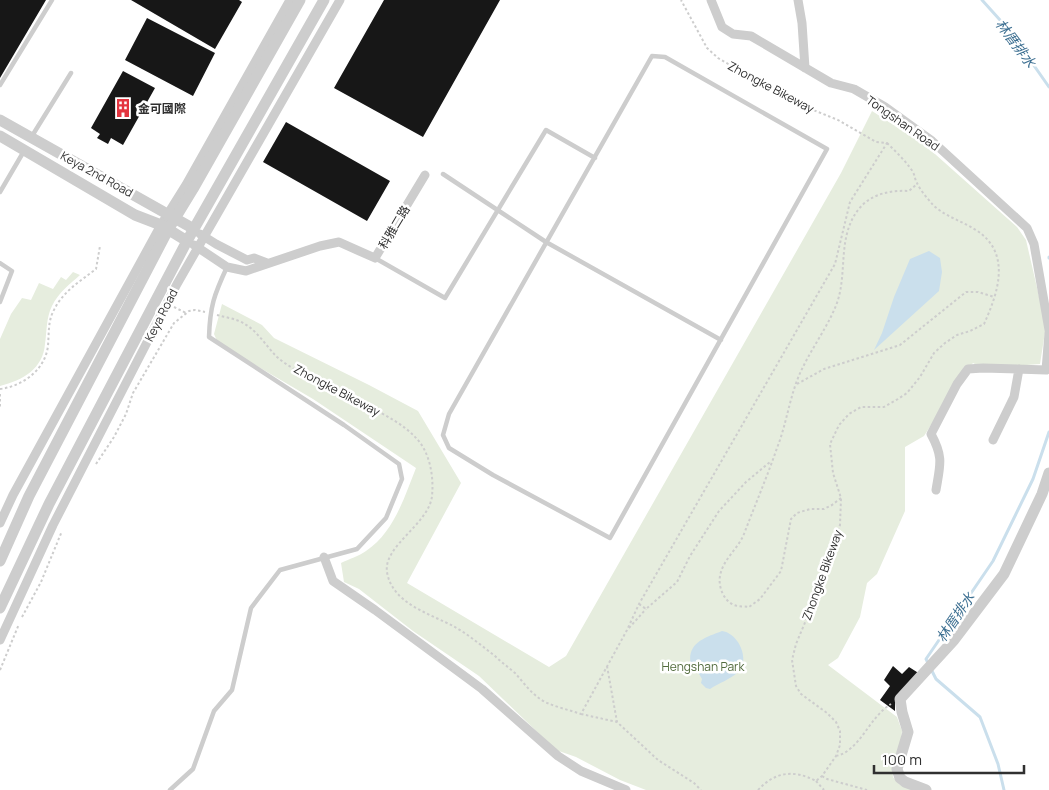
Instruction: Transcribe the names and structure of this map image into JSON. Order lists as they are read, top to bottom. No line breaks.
{"streets":{"street":["Tongshan Road","Keya 2nd Road","科雅二路","Keya Road"],"path":["Zhongke Bikeway"]},"crossings":[["Keya 2nd Road","科雅二路"],["Keya 2nd Road","Keya Road"],["科雅二路","Keya Road"]],"water":["林厝排水"],"parks":["Hengshan Park"],"places":{"building":["金可國際"]},"scale_bar":"100 m"}
